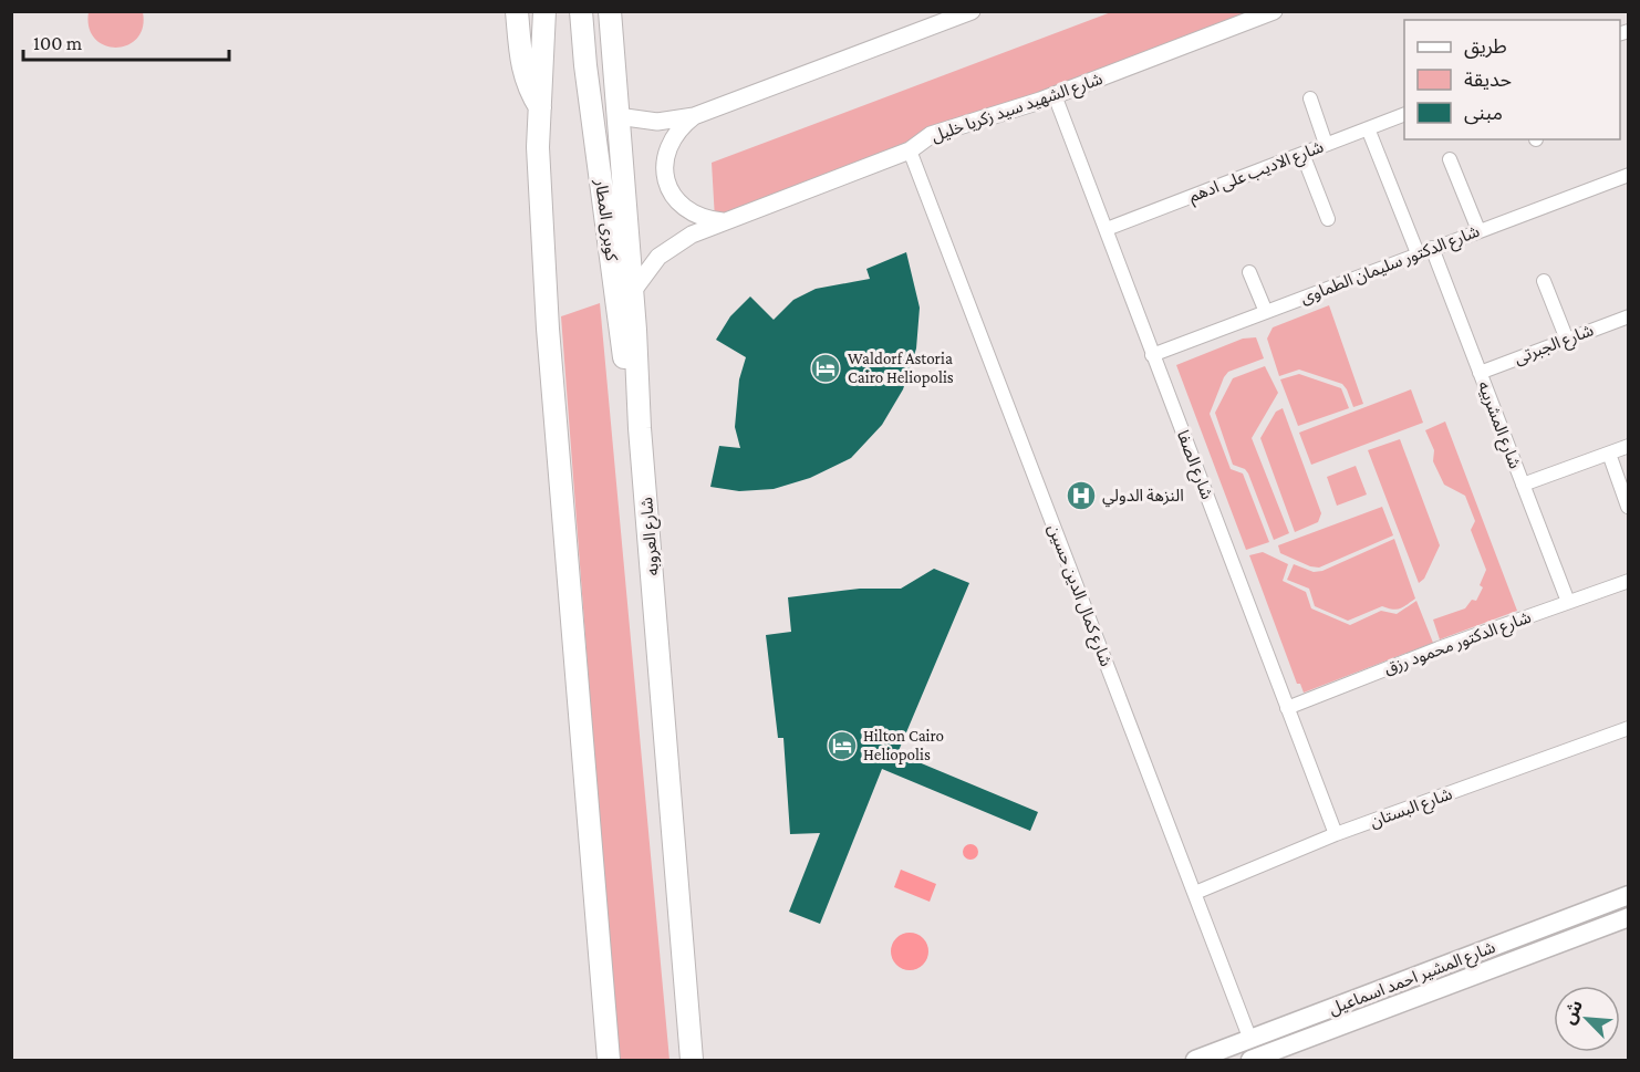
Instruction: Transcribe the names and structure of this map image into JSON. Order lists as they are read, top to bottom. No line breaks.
{"streets":{"highway":["كوبرى المطار","شارع العروبه"],"main road":["شارع المشير احمد اسماعيل"],"street":["شارع الشهيد سيد زكريا خليل","شارع الاديب على ادهم","شارع الدكتور سليمان الطماوى","شارع الجبرتى","شارع المشربيه","شارع الصفا","شارع كمال الدين حسين","شارع الدكتور محمود رزق","شارع البستان"]},"crossings":[["شارع الشهيد سيد زكريا خليل","شارع الصفا"],["شارع الشهيد سيد زكريا خليل","شارع العروبه"],["شارع الشهيد سيد زكريا خليل","شارع كمال الدين حسين"],["شارع الاديب على ادهم","شارع الصفا"],["كوبرى المطار","شارع العروبه"],["شارع الدكتور سليمان الطماوى","شارع المشربيه"],["شارع الدكتور سليمان الطماوى","شارع الصفا"],["شارع الجبرتى","شارع المشربيه"],["شارع المشربيه","شارع الدكتور محمود رزق"],["شارع الصفا","شارع الدكتور محمود رزق"],["شارع الصفا","شارع البستان"],["شارع كمال الدين حسين","شارع البستان"],["شارع كمال الدين حسين","شارع المشير احمد اسماعيل"]],"places":{"hotel":["Waldorf Astoria Cairo Heliopolis","Hilton Cairo Heliopolis"],"hospital":["النزهة الدولي"]},"legend":["طريق","حديقة","مبنى"],"scale_bar":"100 m","north":"top left"}
